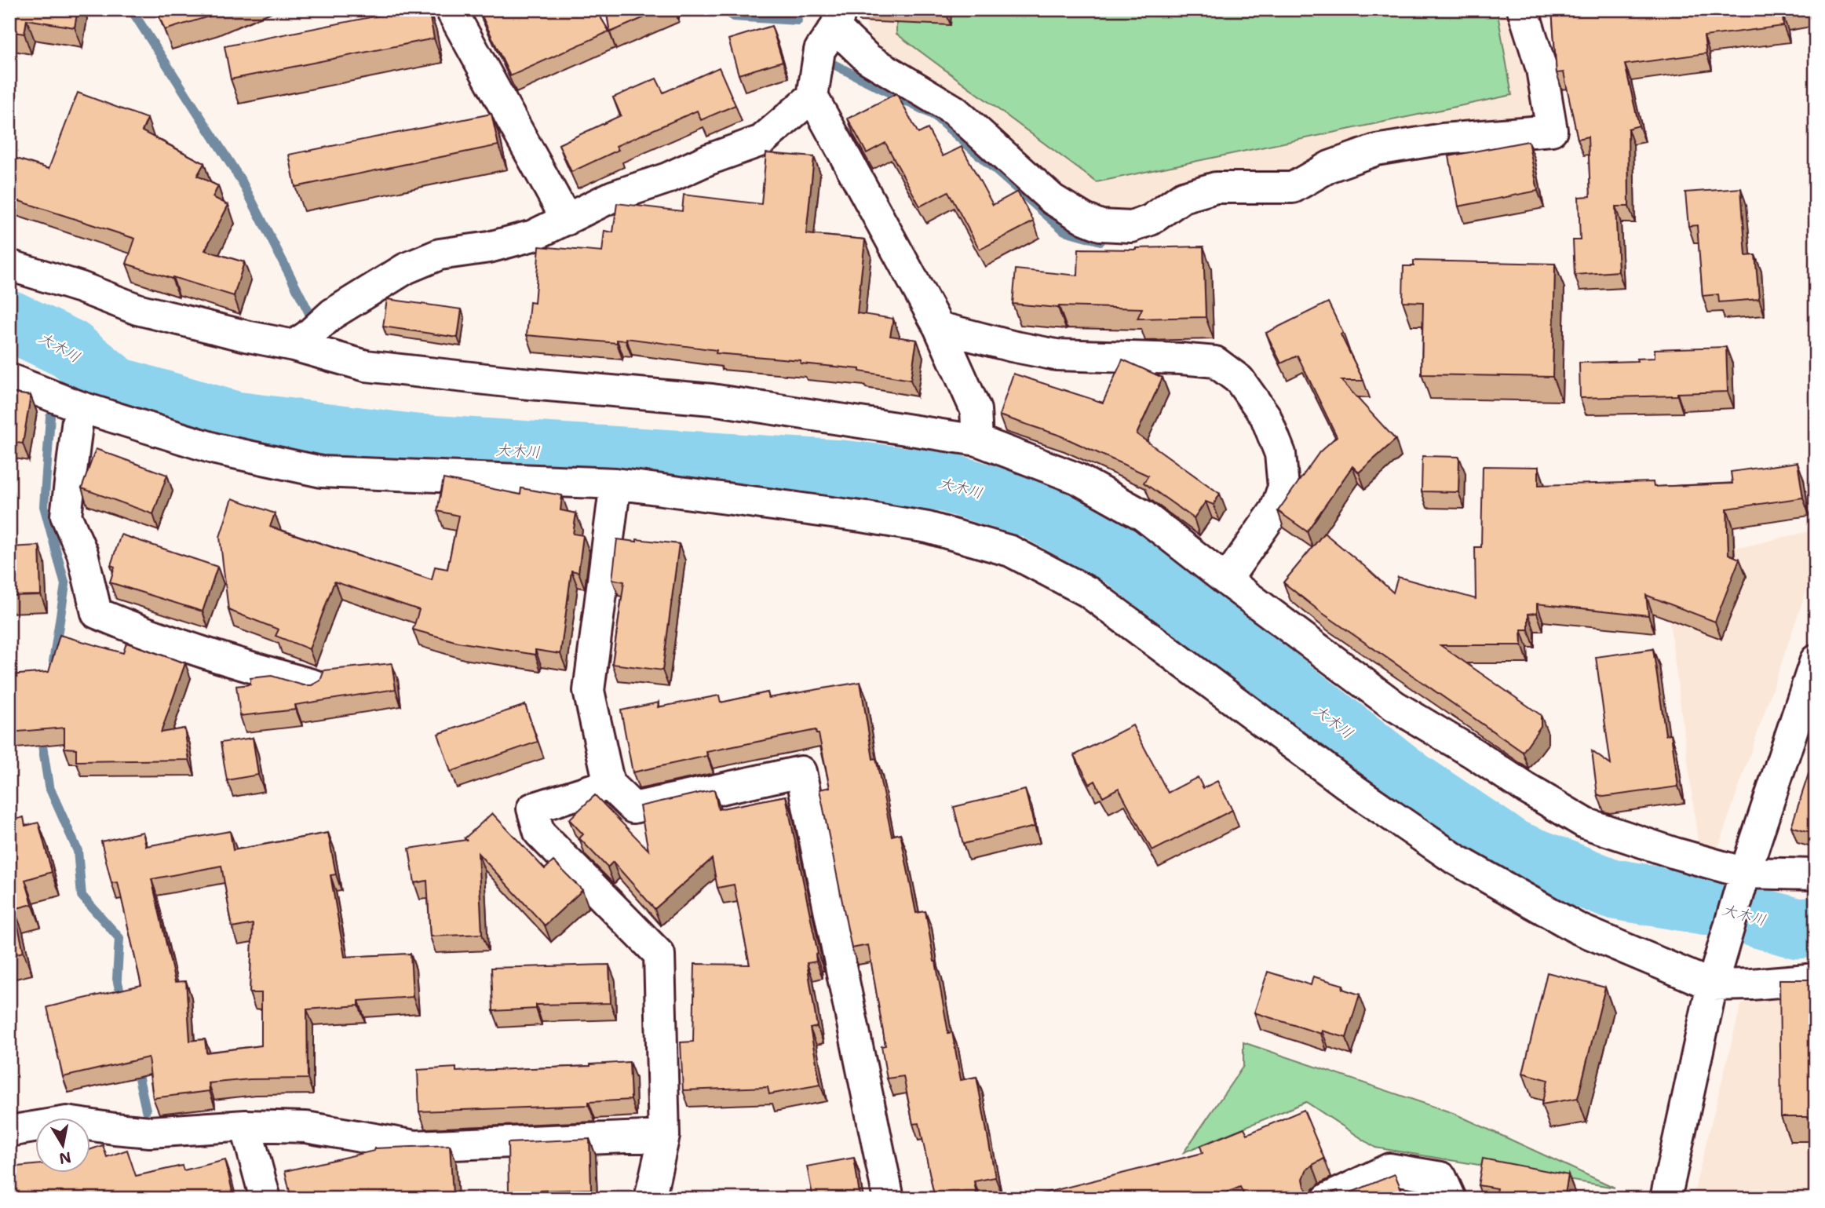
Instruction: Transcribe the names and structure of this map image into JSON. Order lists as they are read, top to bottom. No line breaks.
{"water":["大木川"],"north":"bottom"}
